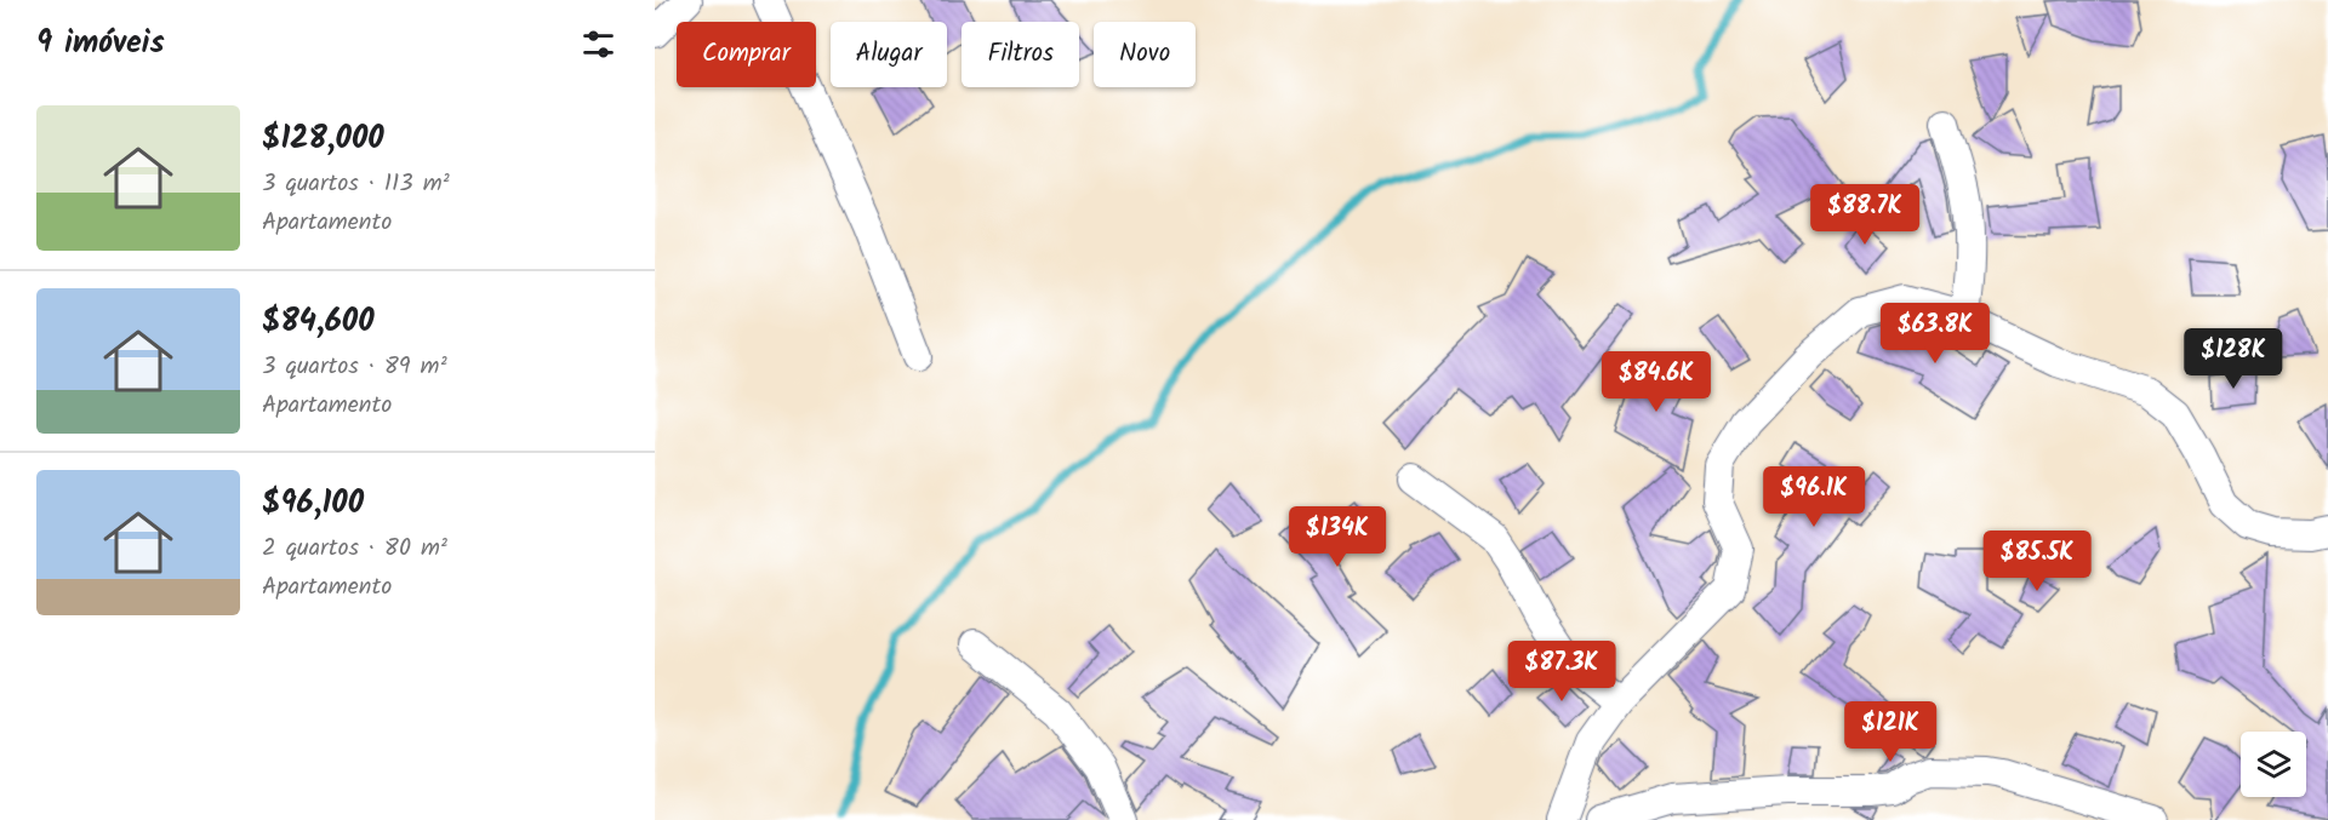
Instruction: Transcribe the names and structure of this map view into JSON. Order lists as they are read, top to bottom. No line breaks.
{"page":{"heading":"9 imóveis","chip":["Comprar","Alugar","Filtros","Novo"],"list":[{"name":"$128,000","note":"3 quartos · 113 m² · Apartamento"},{"name":"$84,600","note":"3 quartos · 89 m² · Apartamento"},{"name":"$96,100","note":"2 quartos · 80 m² · Apartamento"}],"price":["$88.7K","$63.8K","$128K","$84.6K","$96.1K","$134K","$85.5K","$87.3K","$121K"]}}
